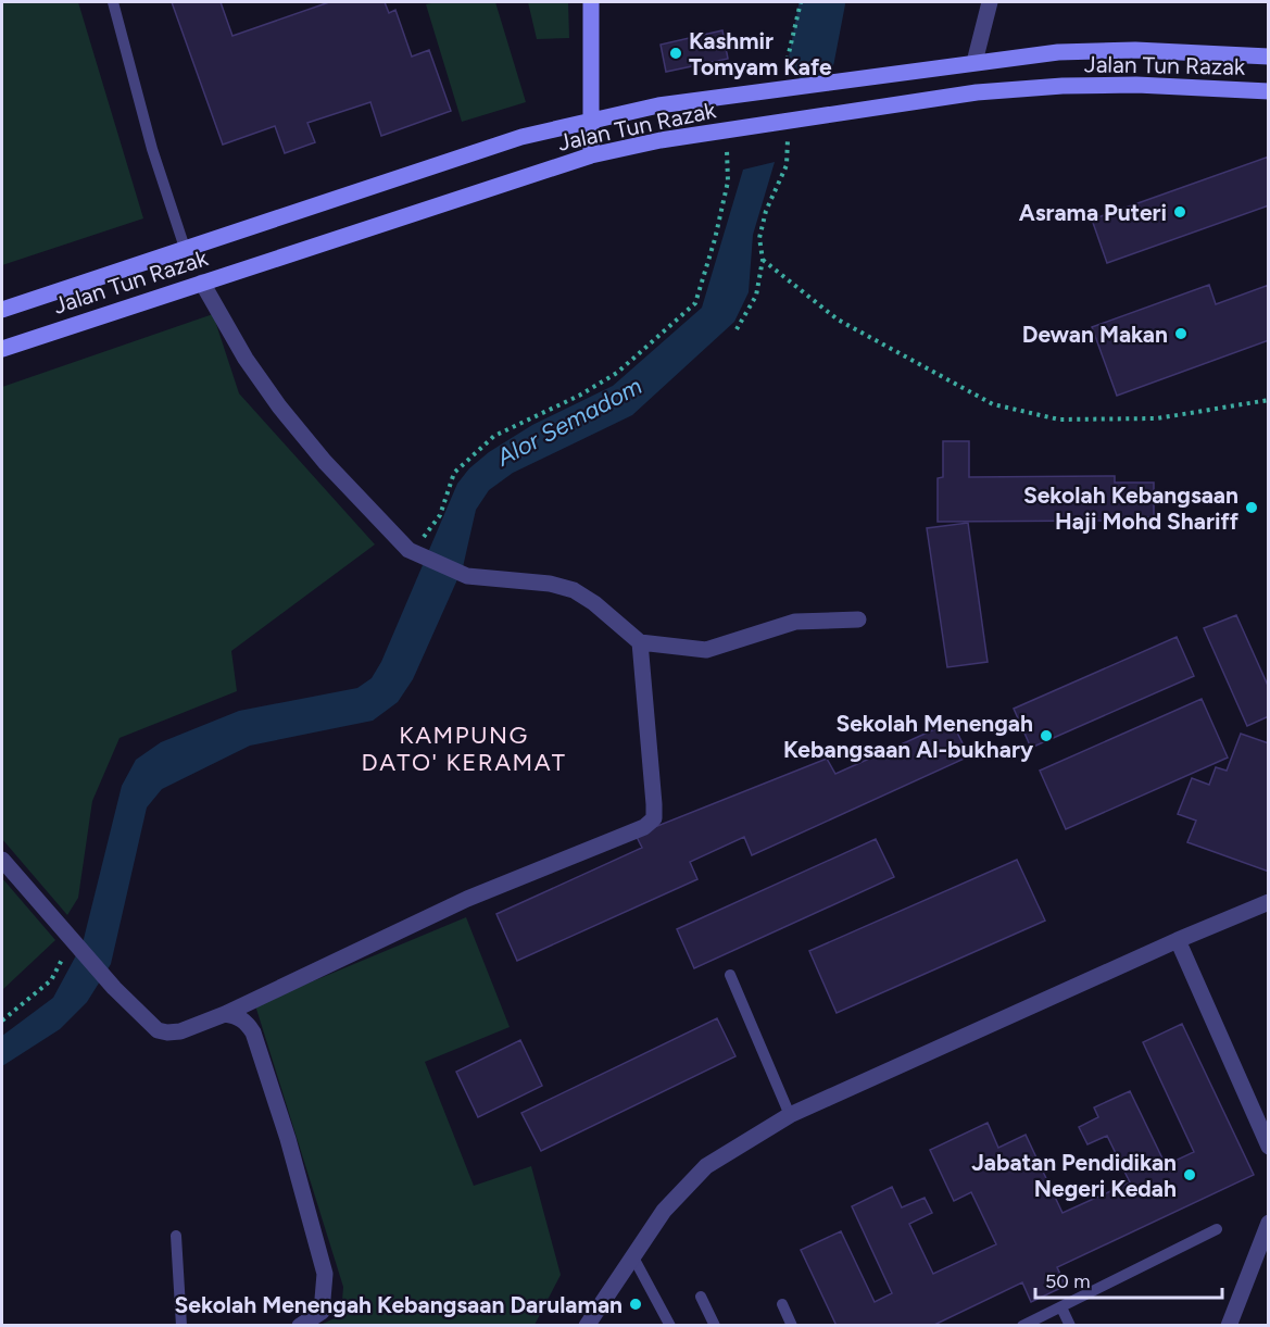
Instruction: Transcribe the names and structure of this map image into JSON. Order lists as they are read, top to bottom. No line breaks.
{"streets":{"main road":["Jalan Tun Razak"]},"districts":["KAMPUNG DATO' KERAMAT"],"water":["Alor Semadom"],"places":["Kashmir Tomyam Kafe","Asrama Puteri","Dewan Makan","Sekolah Kebangsaan Haji Mohd Shariff","Sekolah Menengah Kebangsaan Al-bukhary","Jabatan Pendidikan Negeri Kedah","Sekolah Menengah Kebangsaan Darulaman"],"scale_bar":"50 m"}
